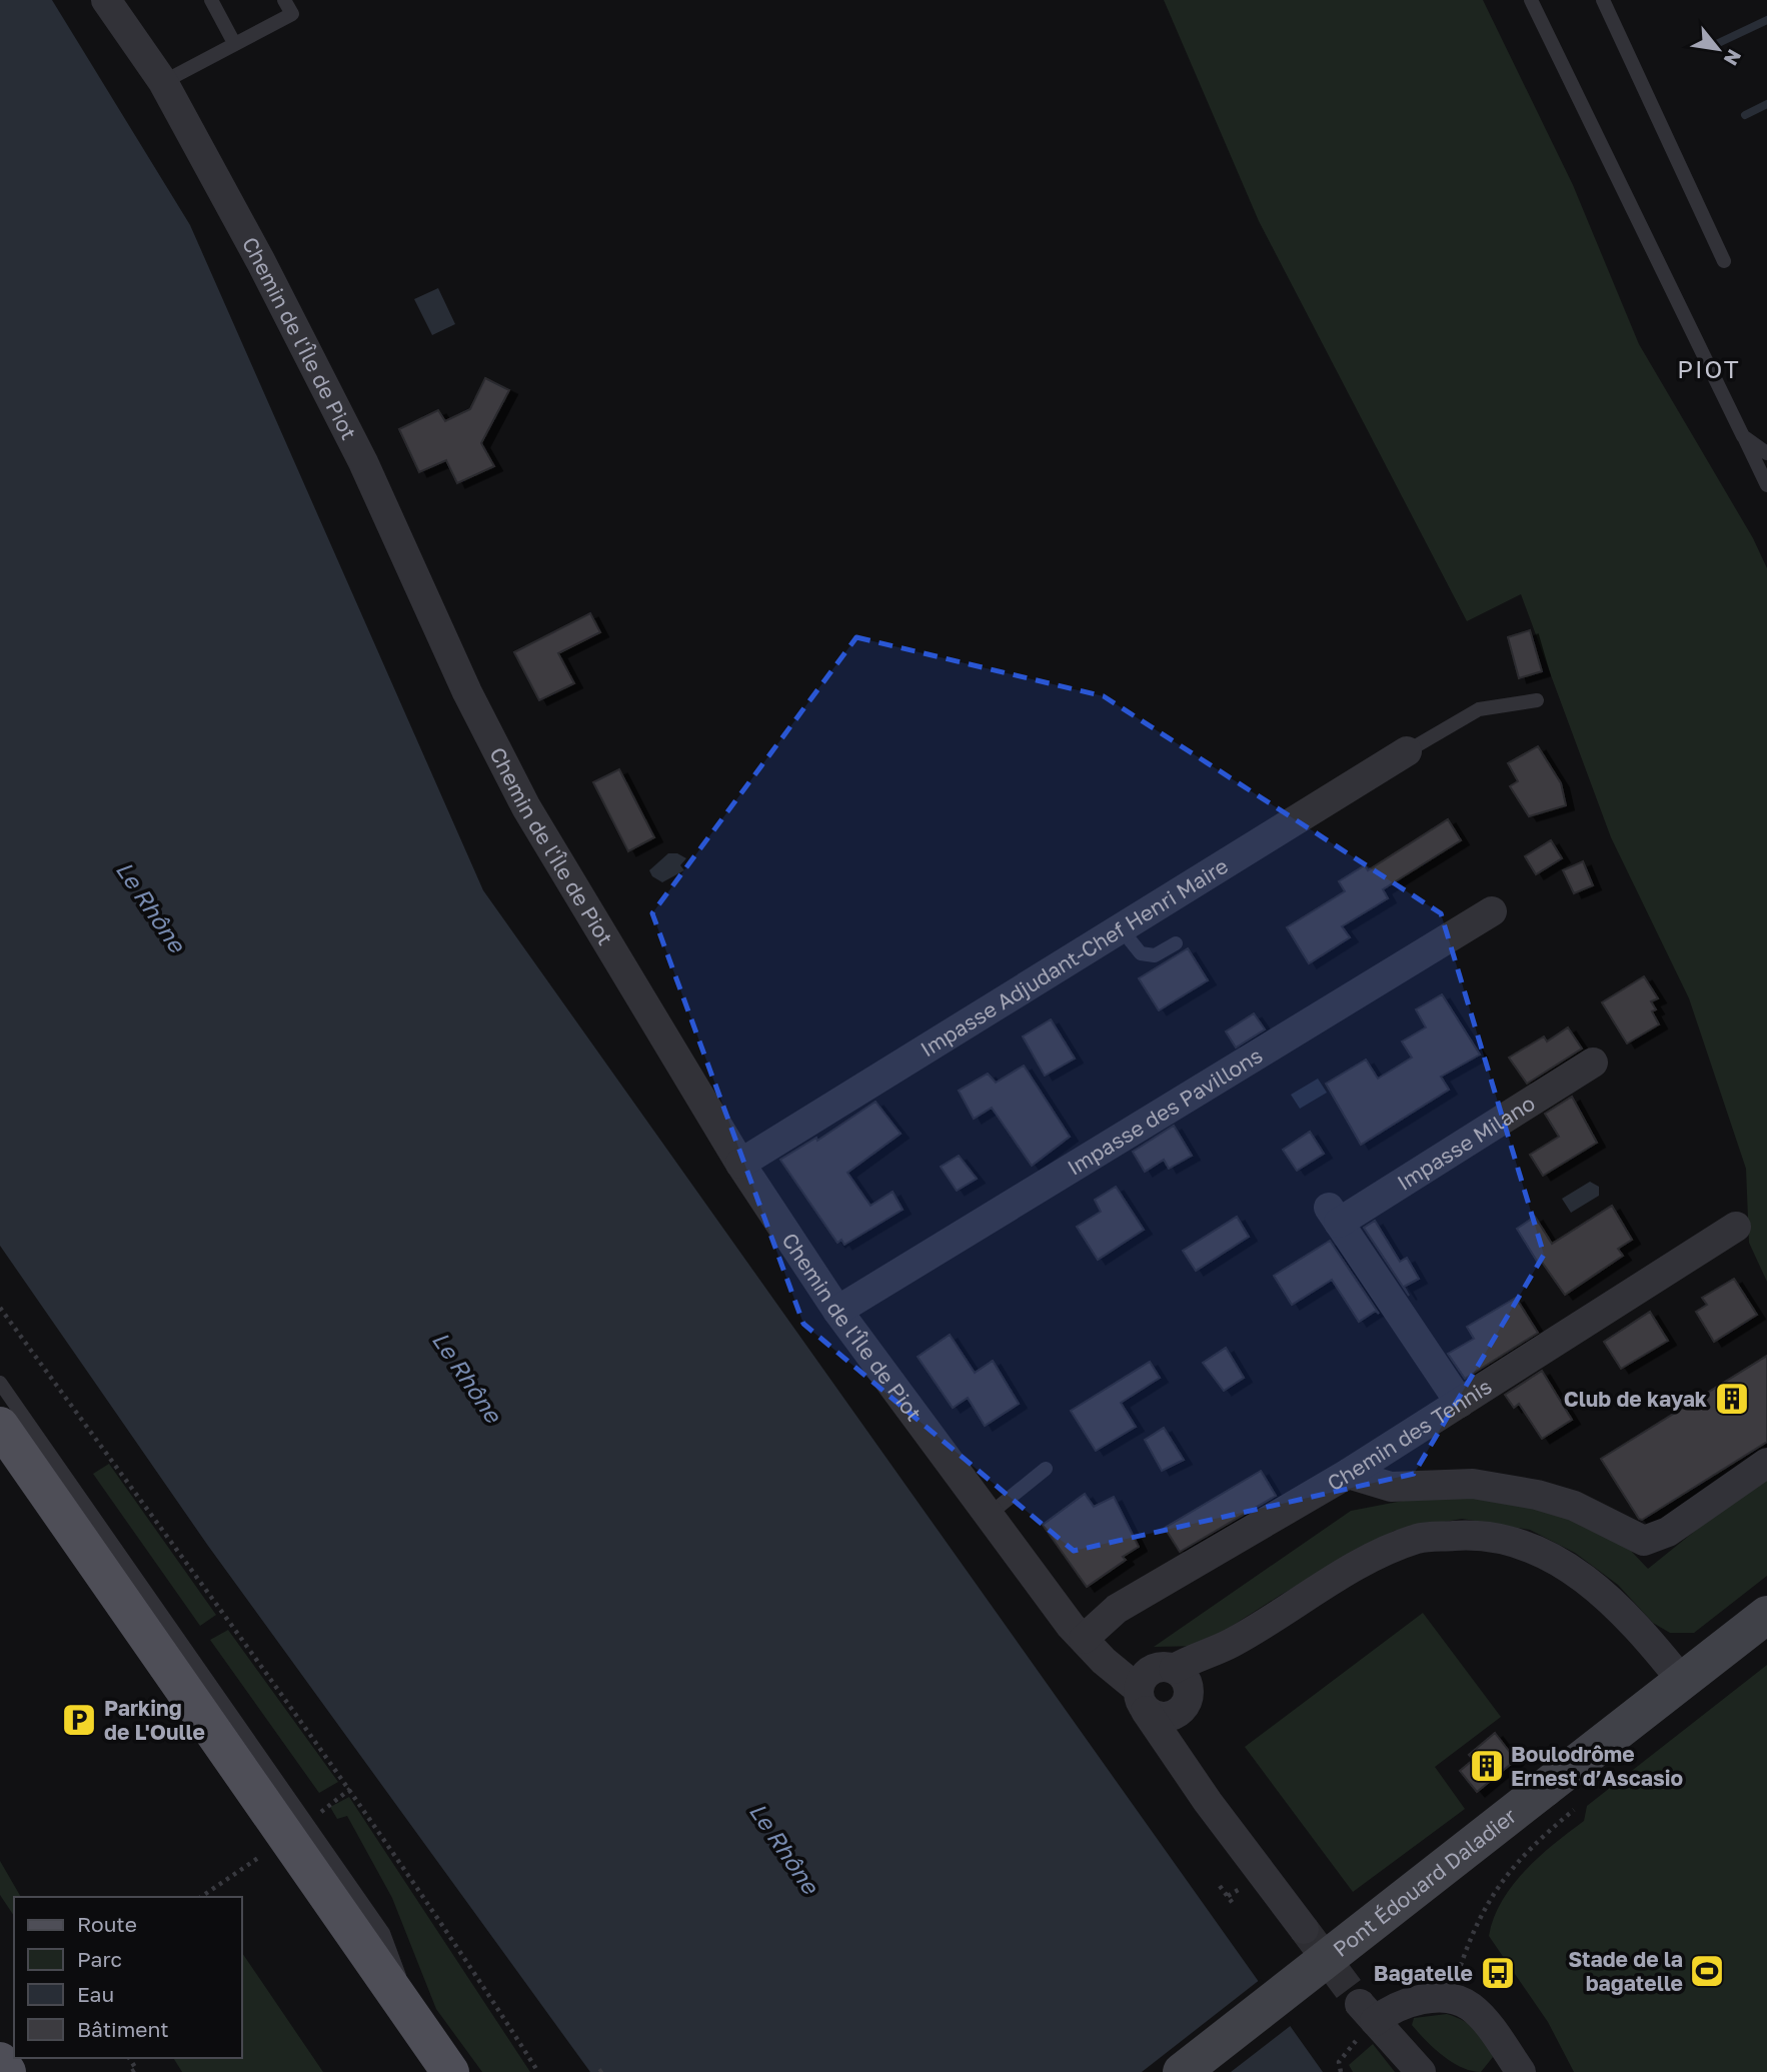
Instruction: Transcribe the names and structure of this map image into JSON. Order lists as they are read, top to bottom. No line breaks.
{"streets":{"main road":["Pont Édouard Daladier"],"street":["Chemin de l'Île de Piot","Impasse Adjudant-Chef Henri Maire","Impasse des Pavillons","Impasse Milano","Chemin des Tennis"]},"crossings":[["Chemin de l'Île de Piot","Impasse Adjudant-Chef Henri Maire"],["Chemin de l'Île de Piot","Impasse des Pavillons"],["Chemin de l'Île de Piot","Chemin des Tennis"],["Impasse Milano","Chemin des Tennis"]],"districts":["PIOT"],"water":["Le Rhône"],"places":{"building":["Club de kayak","Boulodrôme Ernest d’Ascasio"],"parking":["Parking de L'Oulle"],"sports":["Stade de la bagatelle"],"bus stop":["Bagatelle"]},"legend":["Route","Parc","Eau","Bâtiment"],"north":"bottom right"}
